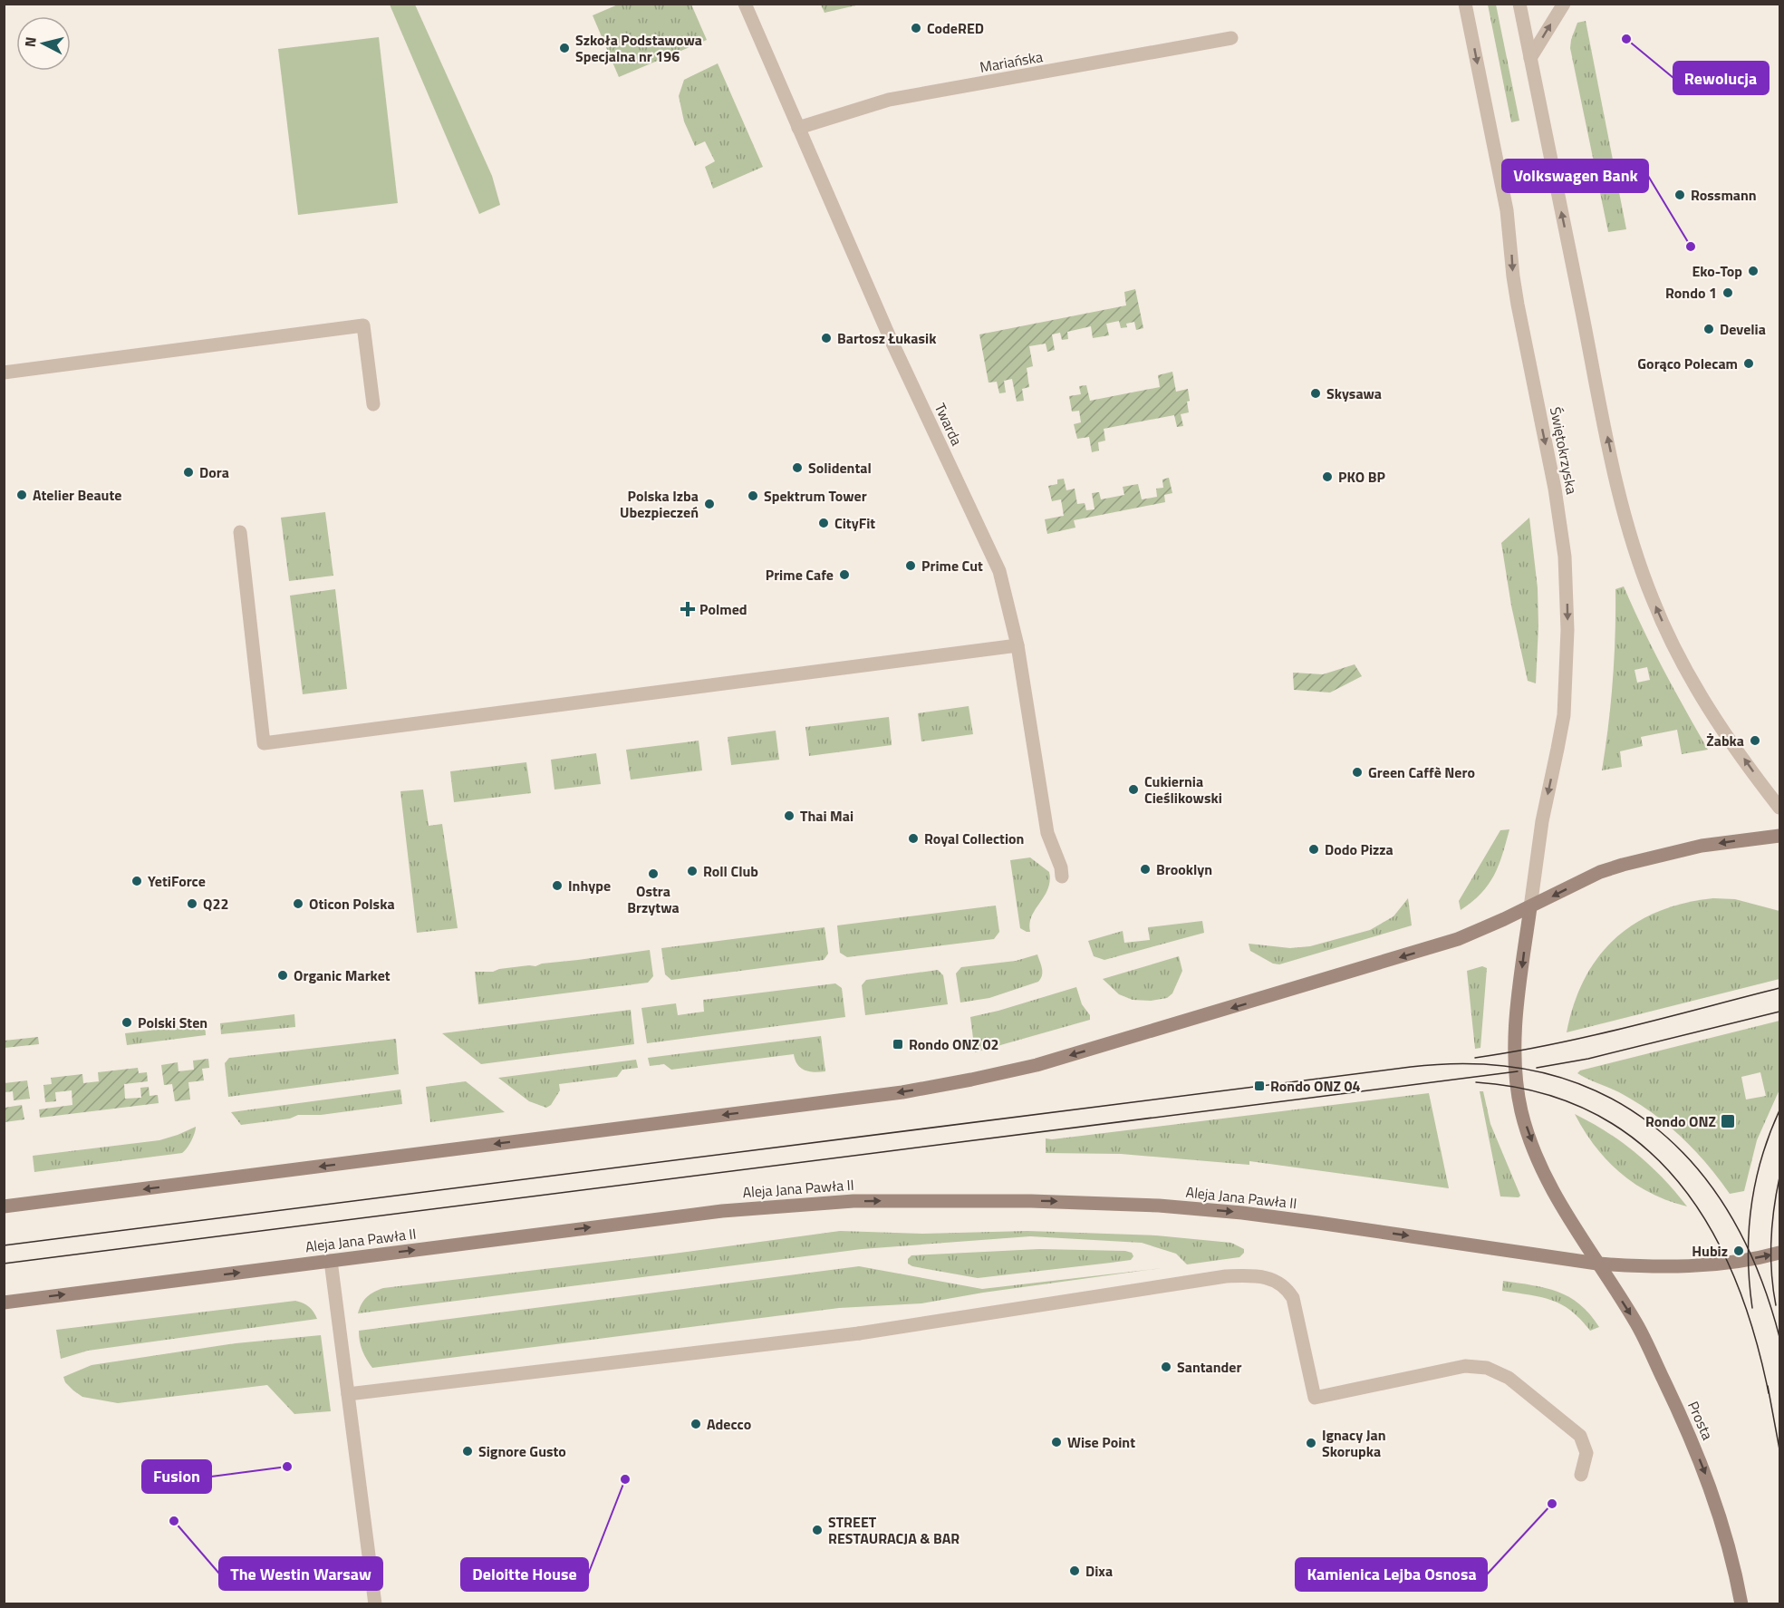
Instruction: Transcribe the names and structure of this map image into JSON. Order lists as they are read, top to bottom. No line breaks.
{"streets":{"main road":["Aleja Jana Pawła II","Prosta"],"street":["Mariańska","Twarda","Świętokrzyska"]},"crossings":[["Mariańska","Twarda"],["Aleja Jana Pawła II","Prosta"]],"one_way":["Prosta"],"places":{"other":["CodeRED","Rewolucja","Szkoła Podstawowa Specjalna nr 196","Rossmann","Volkswagen Bank","Eko-Top","Rondo 1","Develia","Bartosz Łukasik","Gorąco Polecam","Skysawa","Solidental","Dora","PKO BP","Atelier Beaute","Spektrum Tower","Polska Izba Ubezpieczeń","CityFit","Prime Cut","Prime Cafe","Żabka","Green Caffè Nero","Cukiernia Cieślikowski","Thai Mai","Royal Collection","Dodo Pizza","Brooklyn","Roll Club","Ostra Brzytwa","YetiForce","Inhype","Q22","Oticon Polska","Organic Market","Polski Sten","Hubiz","Santander","Adecco","Wise Point","Ignacy Jan Skorupka","Signore Gusto","Fusion","Deloitte House","Kamienica Lejba Osnosa","The Westin Warsaw","STREET RESTAURACJA & BAR","Dixa"],"health":["Polmed"],"transit":["Rondo ONZ 02","Rondo ONZ 04","Rondo ONZ"]},"north":"left"}
